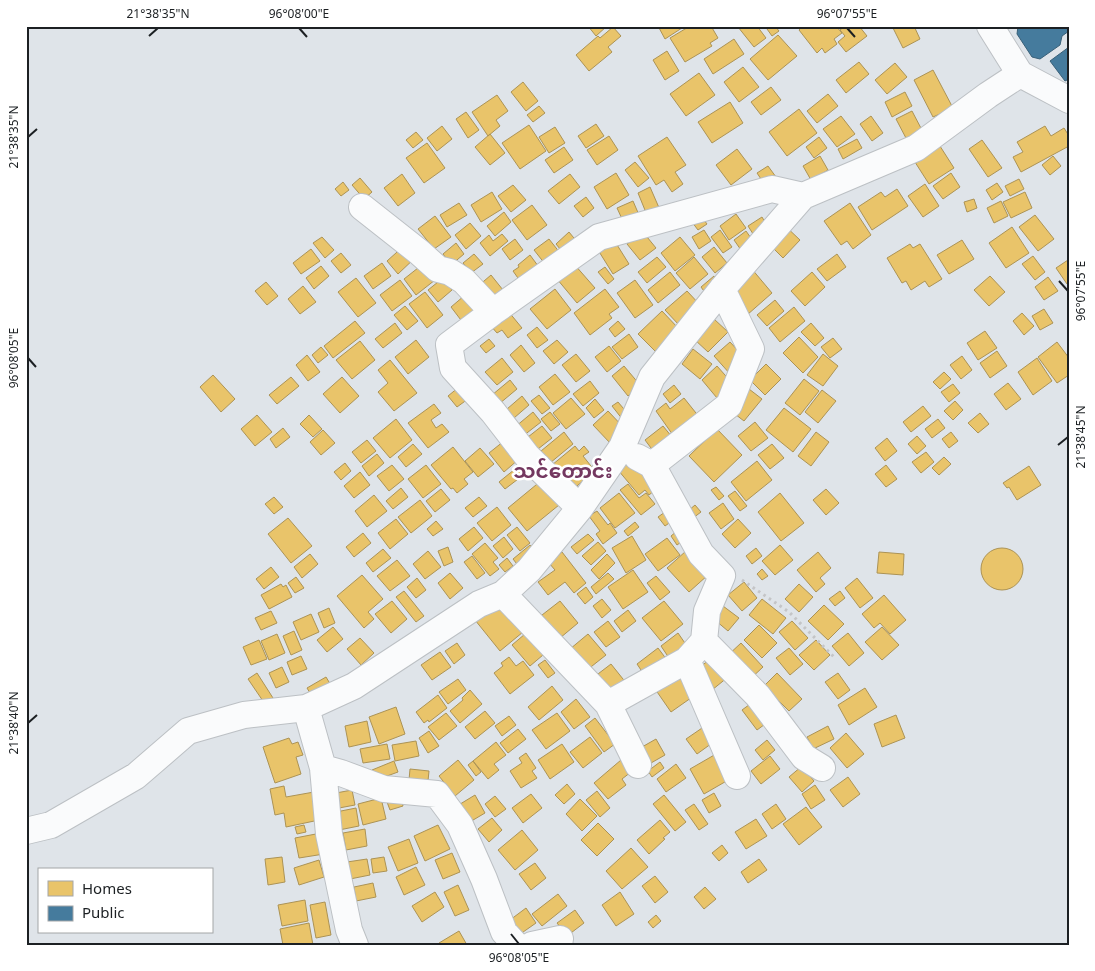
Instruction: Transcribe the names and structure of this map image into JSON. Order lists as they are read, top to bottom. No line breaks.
{"districts":["သင်တောင်း"],"legend":["Homes","Public"],"coordinates":["21°38'35\"N","96°08'00\"E","96°07'55\"E","96°08'05\"E","21°38'45\"N","21°38'40\"N"]}
